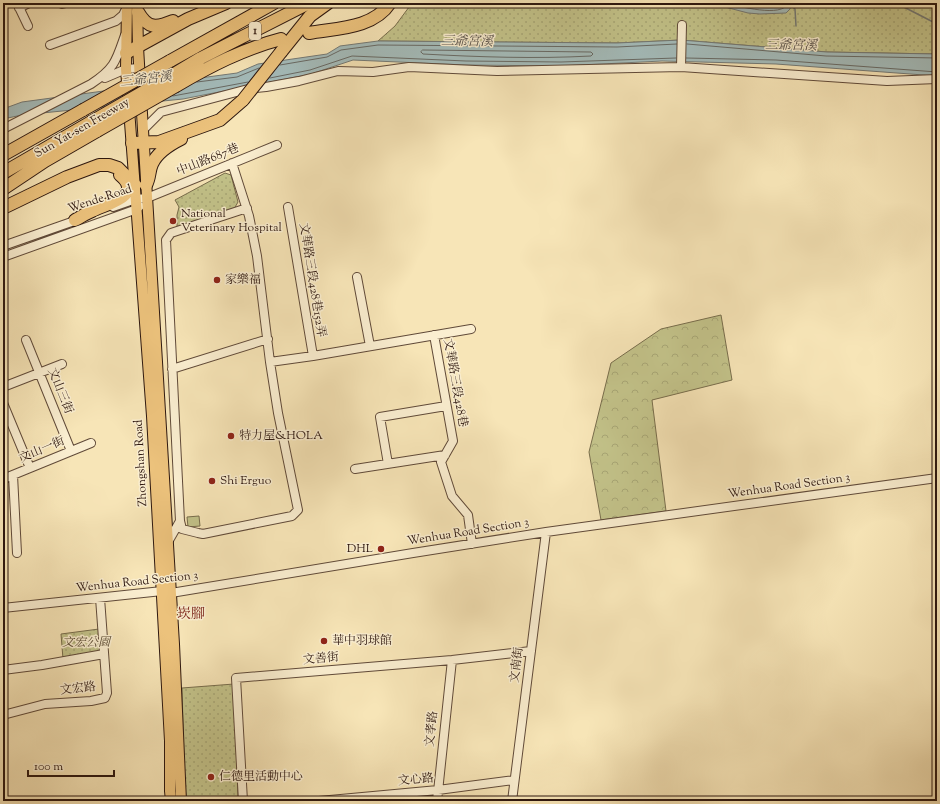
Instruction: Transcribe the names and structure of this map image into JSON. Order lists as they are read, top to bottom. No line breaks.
{"streets":{"highway":["1","Sun Yat-sen Freeway"],"main road":["Zhongshan Road"],"street":["中山路687巷","Wende Road","文華路三段428巷152弄","文華路三段428巷","文山三街","文山一街","Wenhua Road Section 3","文善街","文南街","文宏路","文孝路","文心路"]},"crossings":[["中山路687巷","Wende Road"],["中山路687巷","Zhongshan Road"],["Wende Road","Zhongshan Road"],["文華路三段428巷152弄","文華路三段428巷"],["文華路三段428巷","Wenhua Road Section 3"],["文山三街","文山一街"],["Zhongshan Road","Wenhua Road Section 3"],["Wenhua Road Section 3","文南街"],["Wenhua Road Section 3","文宏路"],["文善街","文南街"],["文善街","文孝路"],["文南街","文心路"],["文孝路","文心路"]],"districts":["崁腳"],"water":["三爺宮溪"],"parks":["文宏公園"],"places":["National Veterinary Hospital","家樂福","特力屋&HOLA","Shi Erguo","DHL","華中羽球館","仁德里活動中心"],"scale_bar":"100 m"}
